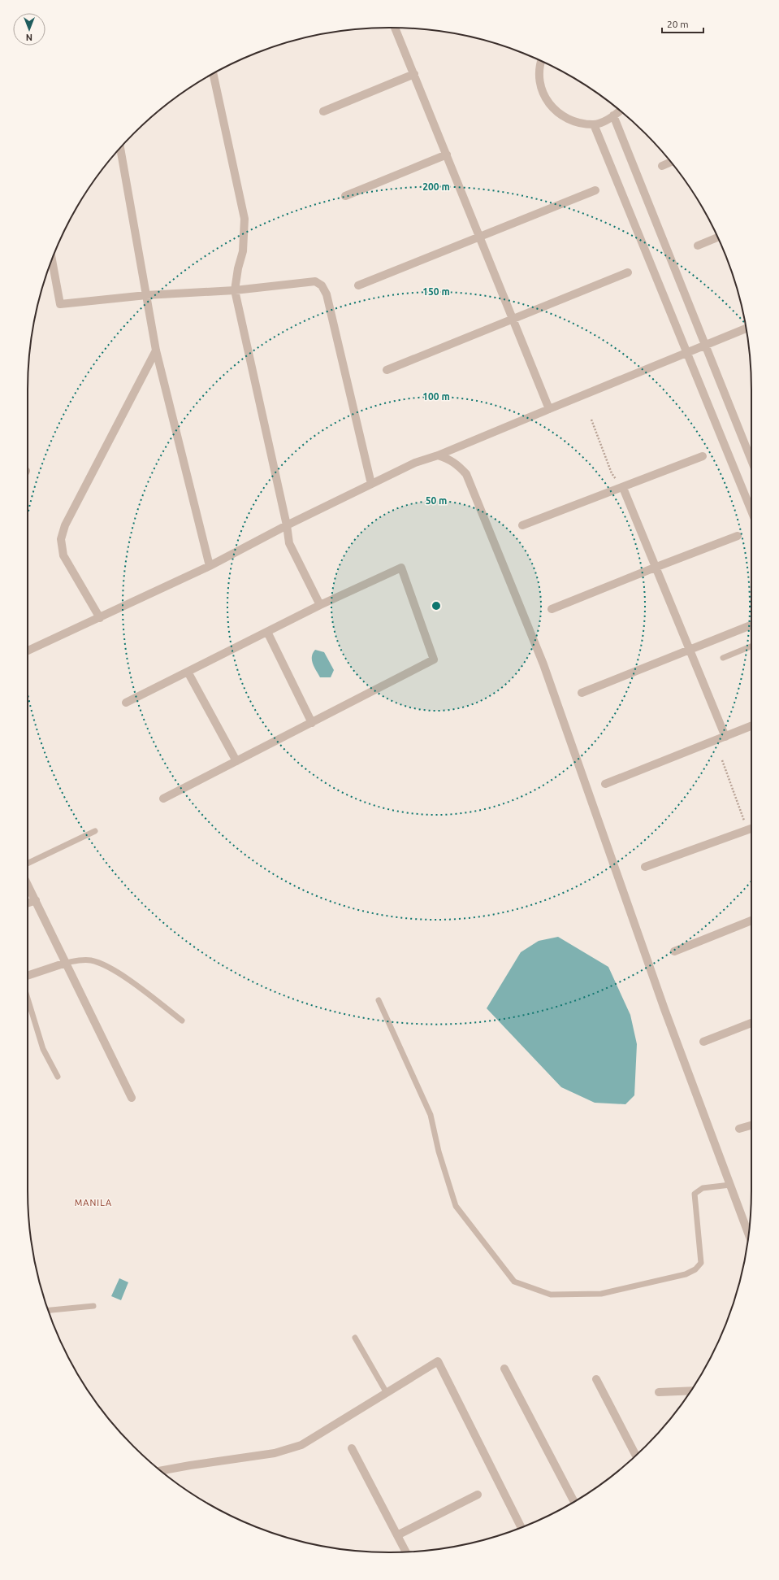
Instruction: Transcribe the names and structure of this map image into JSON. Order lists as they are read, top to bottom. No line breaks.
{"districts":["MANILA"],"scale_bar":"20 m","north":"bottom","rings":["200 m","150 m","100 m","50 m"]}
